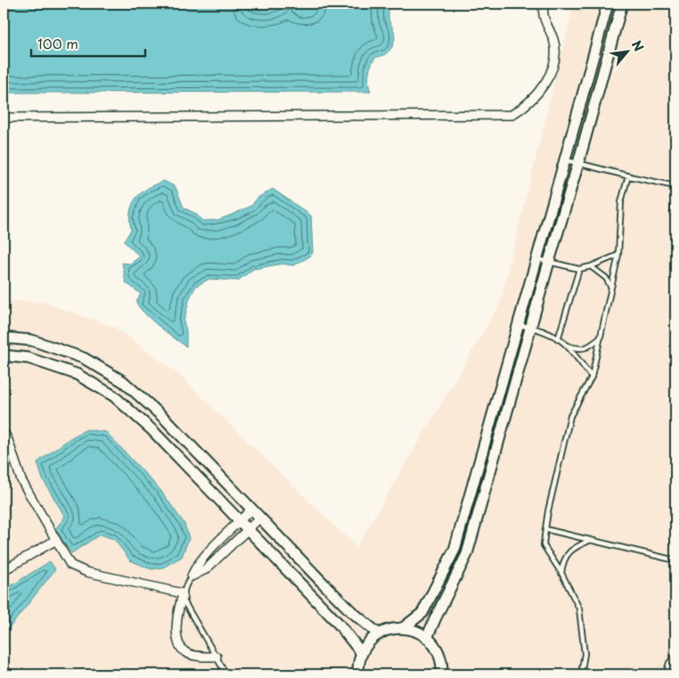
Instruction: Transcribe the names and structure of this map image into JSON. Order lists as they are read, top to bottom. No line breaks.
{"scale_bar":"100 m","north":"top right"}
